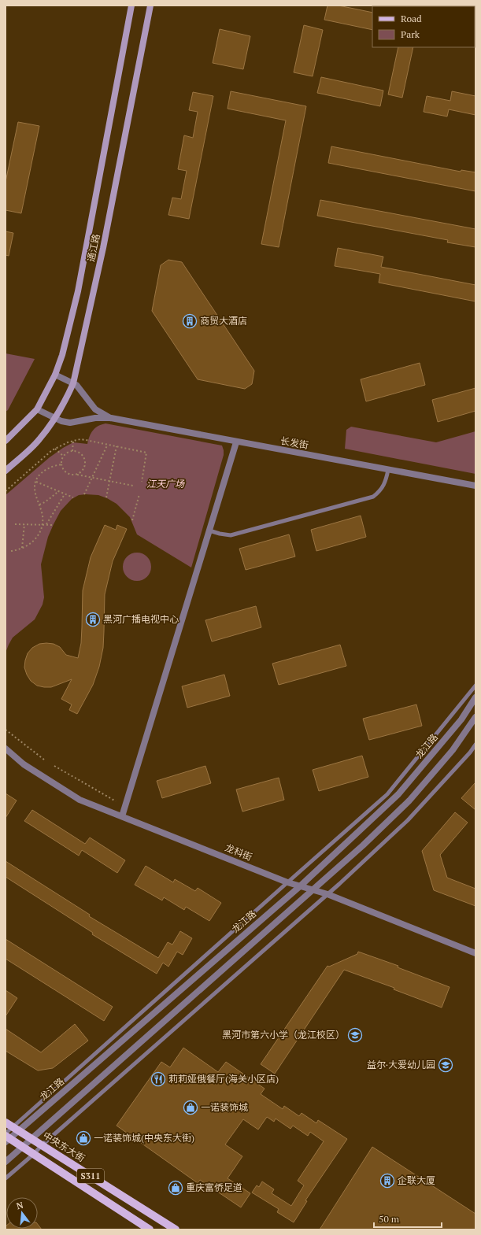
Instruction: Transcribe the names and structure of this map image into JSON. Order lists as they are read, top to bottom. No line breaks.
{"streets":{"main road":["通江路","中央东大街","S311"],"street":["长发街","龙江路","龙科街"]},"crossings":[["通江路","长发街"],["龙江路","龙科街"],["龙江路","中央东大街"]],"parks":["江天广场"],"places":{"building":["商贸大酒店","黑河广播电视中心","企联大厦"],"school or university":["黑河市第六小学（龙江校区）","益尔·大爱幼儿园"],"restaurant":["莉莉娅俄餐厅(海关小区店)"],"shop":["一诺装饰城","一诺装饰城(中央东大街)","重庆富侨足道"]},"legend":["Road","Park"],"scale_bar":"50 m","north":"top"}
